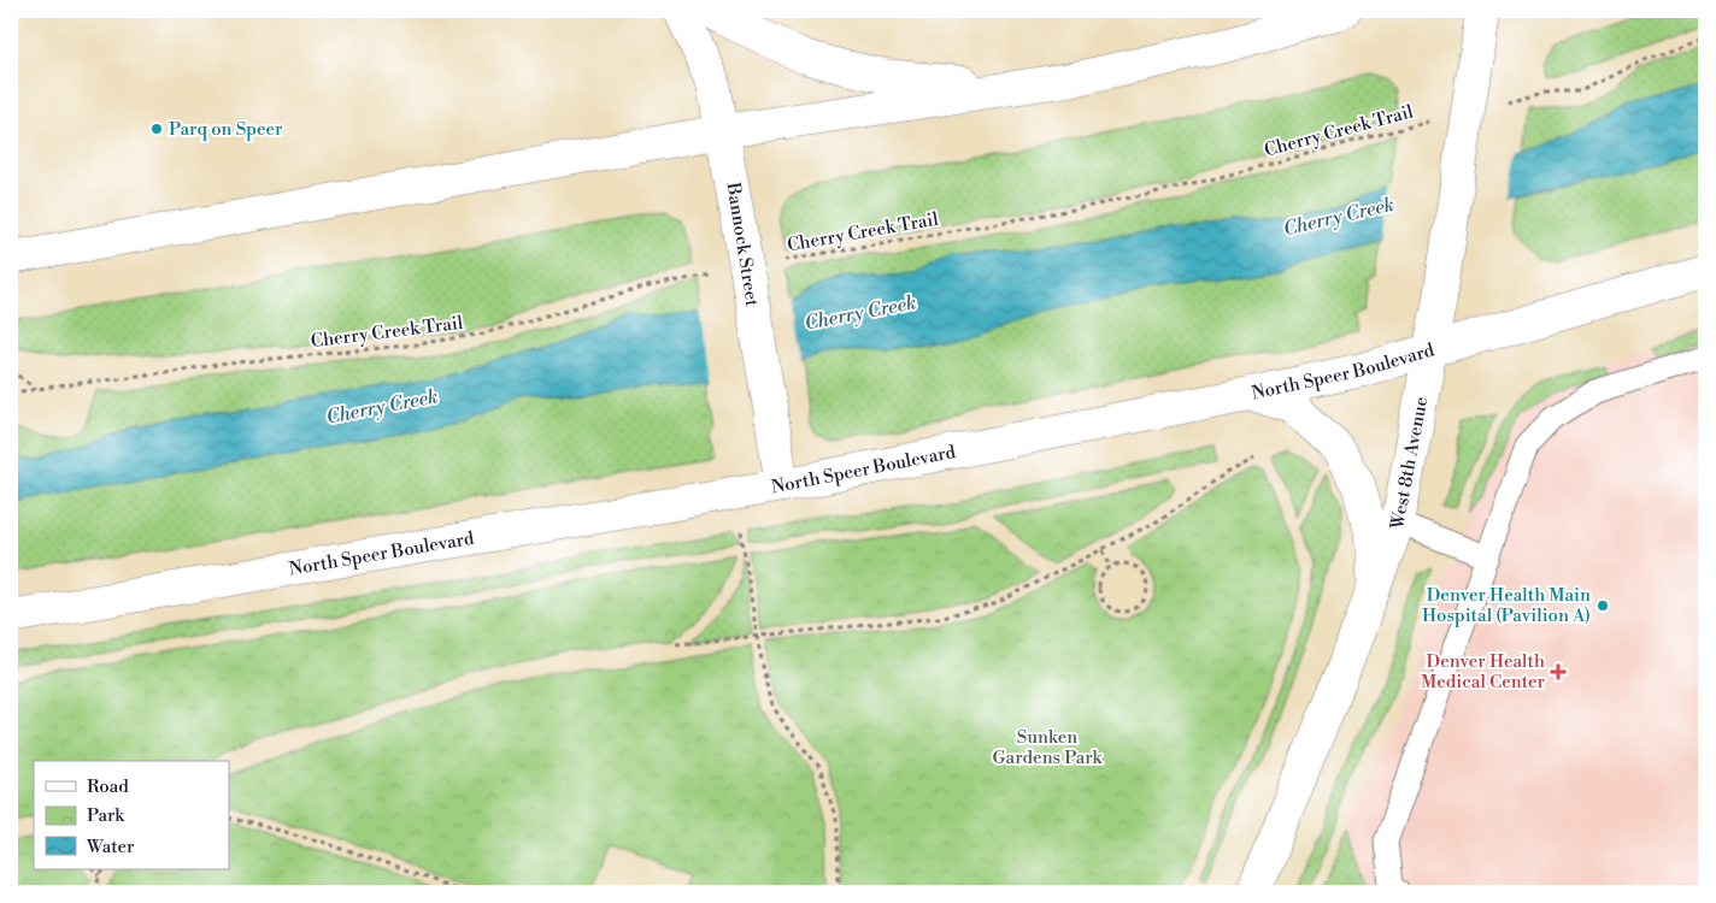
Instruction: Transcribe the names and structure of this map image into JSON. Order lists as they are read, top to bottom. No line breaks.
{"streets":{"main road":["Bannock Street","North Speer Boulevard","West 8th Avenue"],"path":["Cherry Creek Trail"]},"crossings":[["Bannock Street","North Speer Boulevard"],["North Speer Boulevard","West 8th Avenue"]],"water":["Cherry Creek"],"parks":["Sunken Gardens Park"],"places":{"other":["Parq on Speer","Denver Health Main Hospital (Pavilion A)"],"health":["Denver Health Medical Center"]},"legend":["Road","Park","Water"]}
